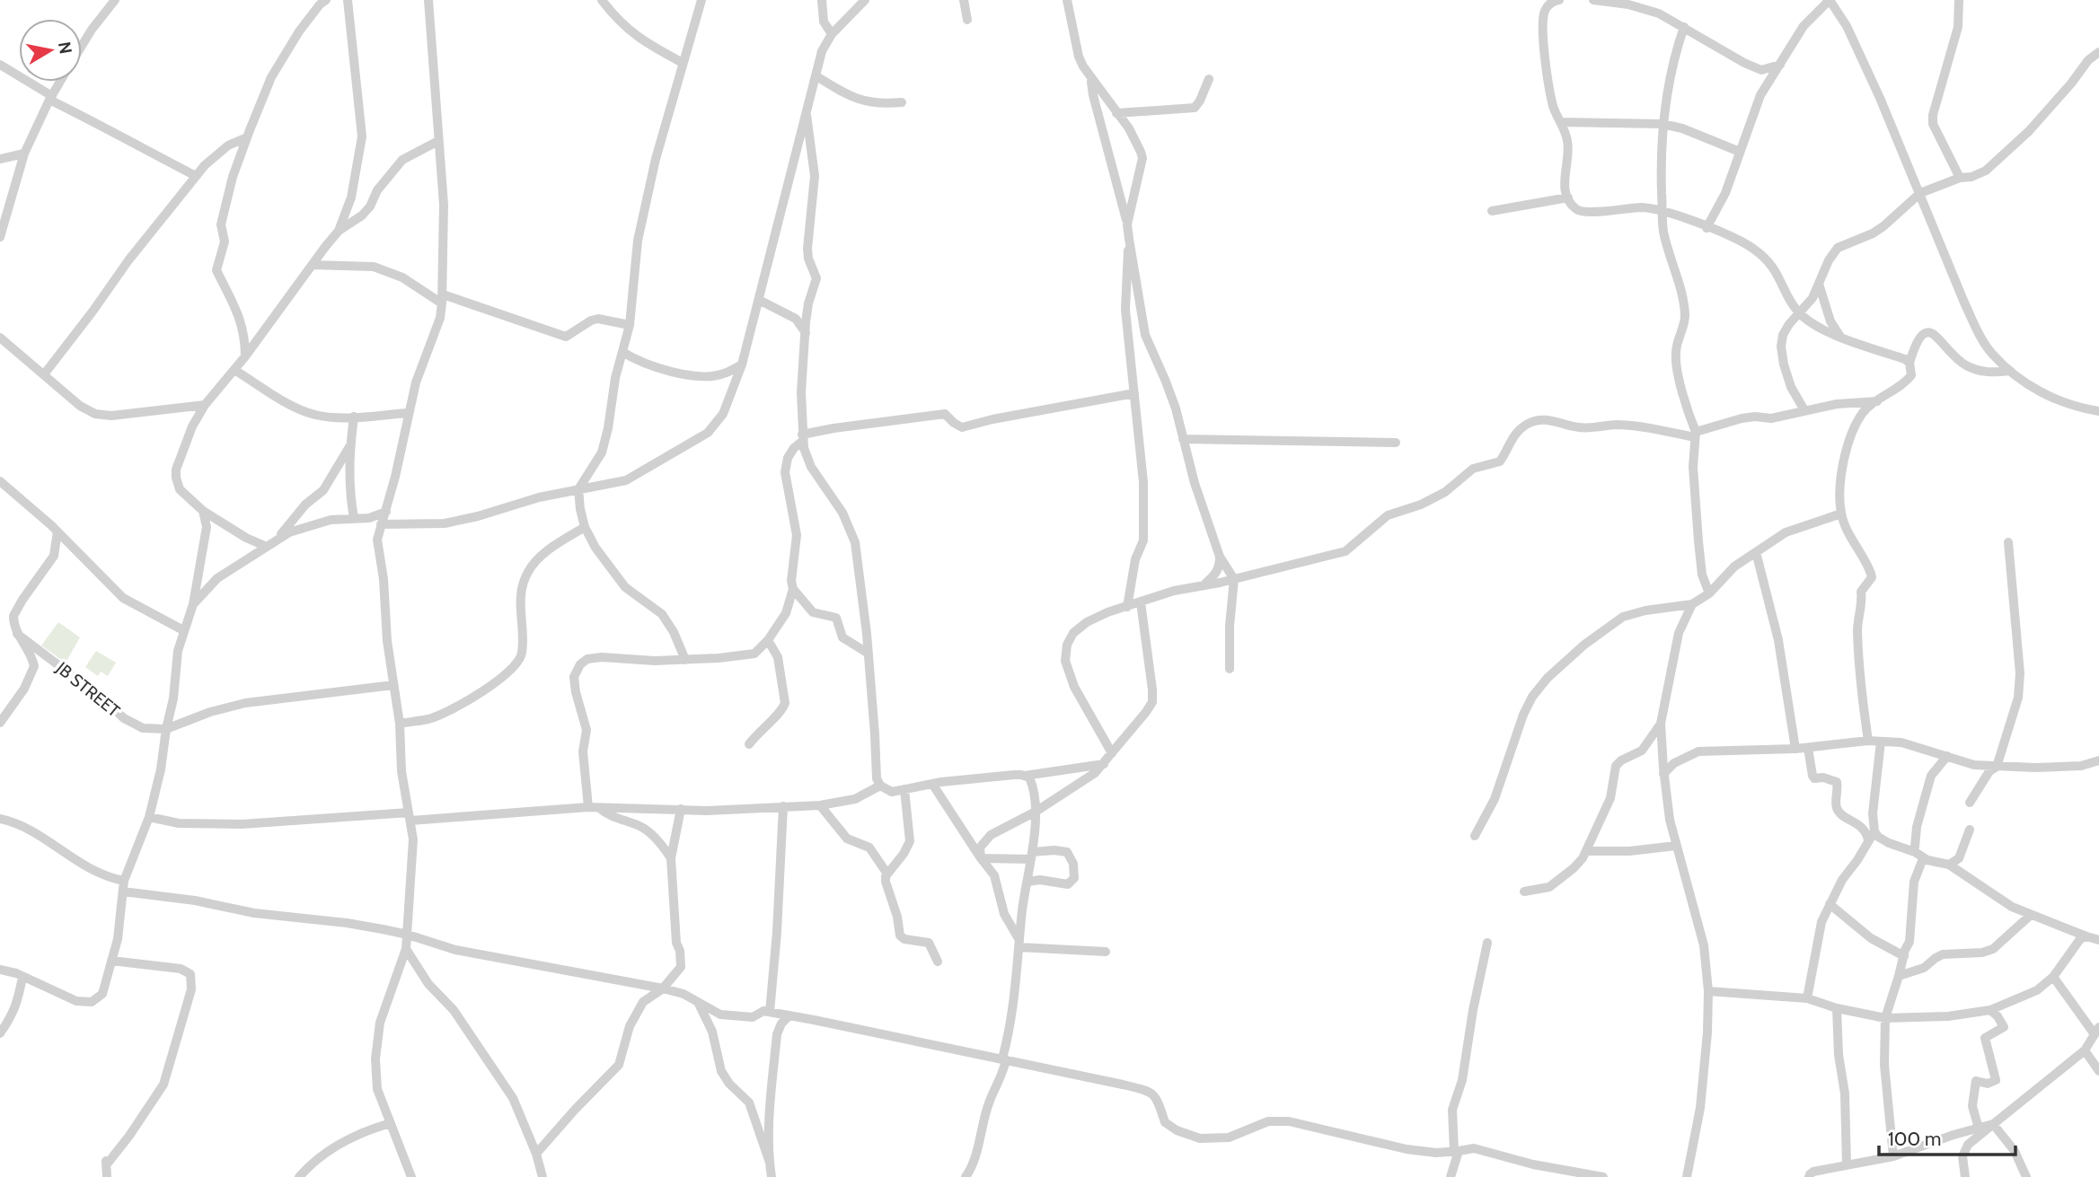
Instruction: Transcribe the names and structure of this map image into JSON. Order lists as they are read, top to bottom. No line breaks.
{"streets":{"street":["JB STREET"]},"scale_bar":"100 m","north":"right"}
